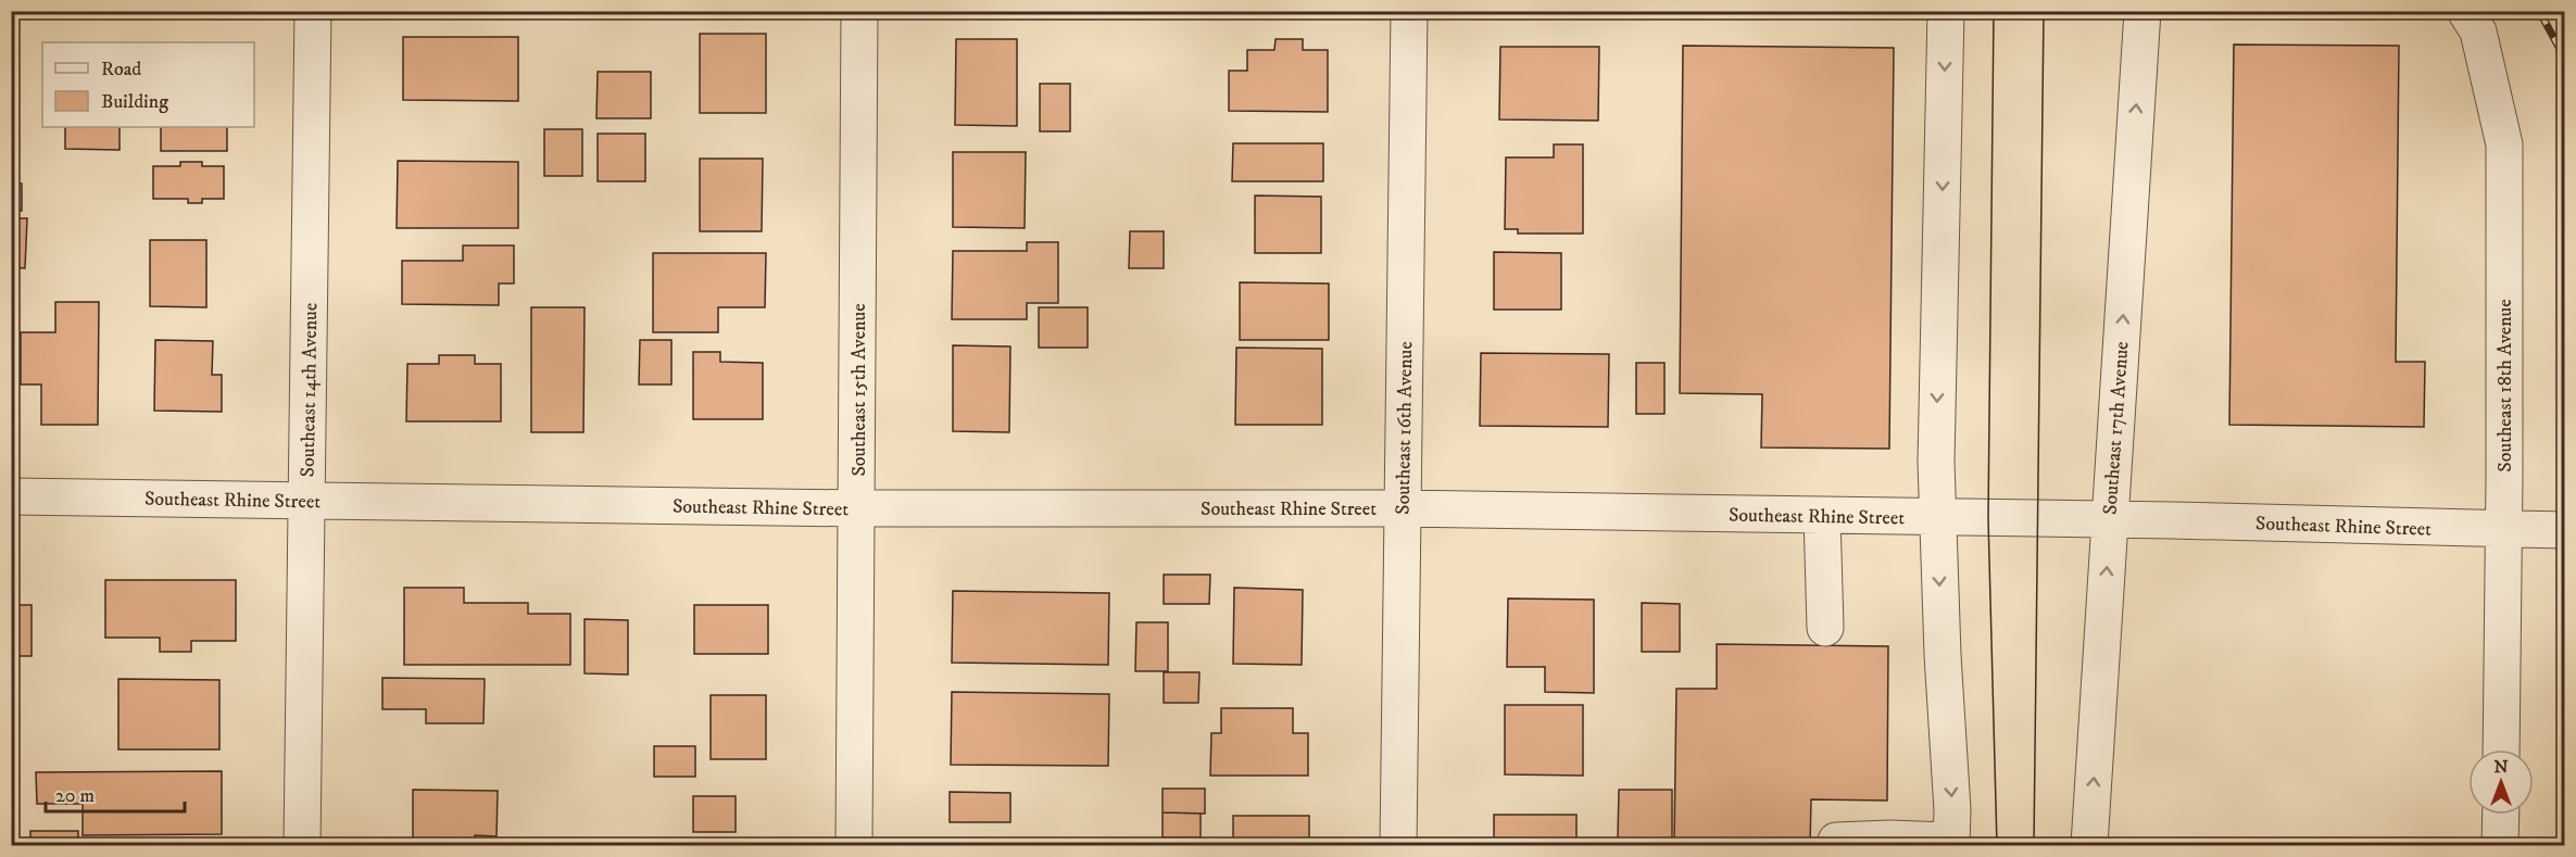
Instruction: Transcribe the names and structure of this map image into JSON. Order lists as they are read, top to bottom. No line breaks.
{"streets":{"street":["Southeast 18th Avenue","Southeast 14th Avenue","Southeast 15th Avenue","Southeast 16th Avenue","Southeast 17th Avenue","Southeast Rhine Street"]},"crossings":[["Southeast 18th Avenue","Southeast Rhine Street"],["Southeast 14th Avenue","Southeast Rhine Street"],["Southeast 15th Avenue","Southeast Rhine Street"],["Southeast 16th Avenue","Southeast Rhine Street"],["Southeast 17th Avenue","Southeast Rhine Street"]],"legend":["Road","Building"],"scale_bar":"20 m","north":"top"}
